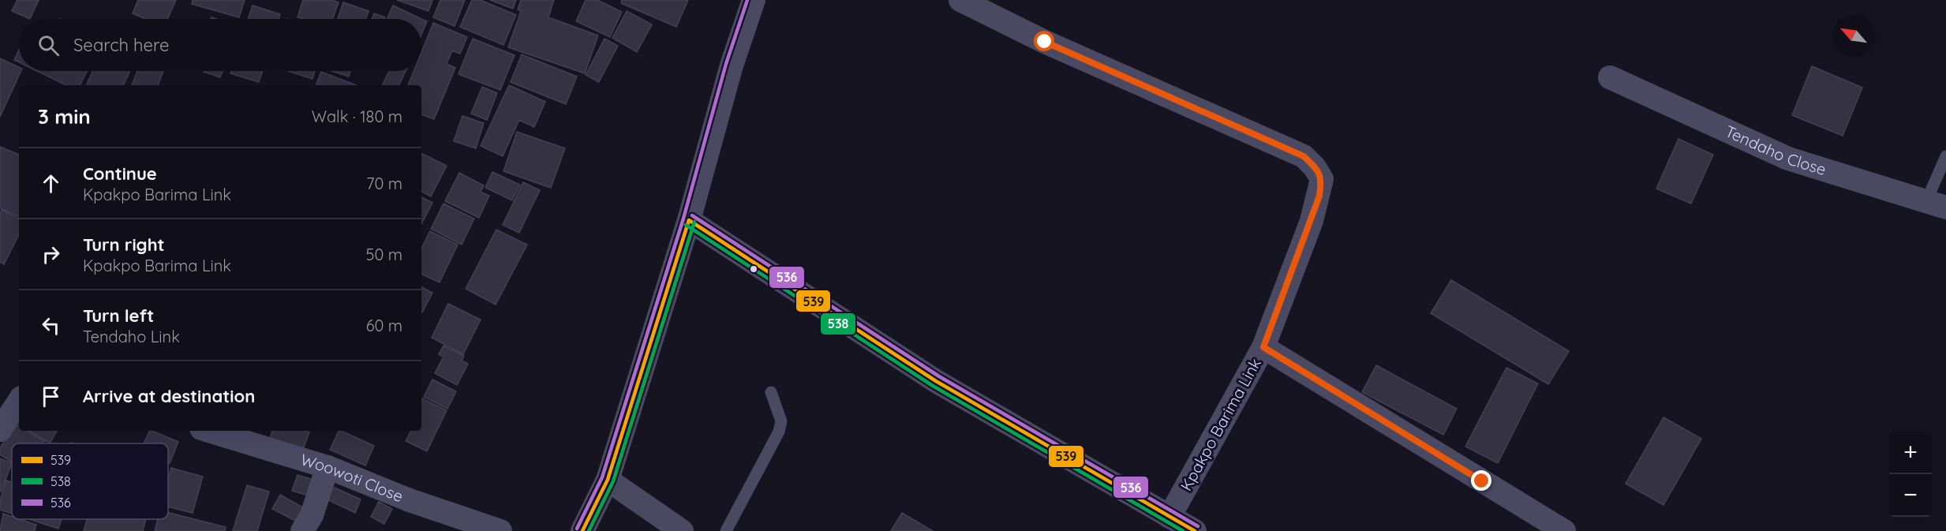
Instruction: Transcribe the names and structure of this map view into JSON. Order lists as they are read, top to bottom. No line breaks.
{"streets":{"street":["Tendaho Close","Kpakpo Barima Link","Woowoti Close"]},"lines":["transit line 536","transit line 539","transit line 538"],"legend":["539","538","536"],"north":"top left","page":{"search":"Search here","heading":["3 min","Walk · 180 m"],"list":[["Continue","Kpakpo Barima Link","70 m"],["Turn right","Kpakpo Barima Link","50 m"],["Turn left","Tendaho Link","60 m"],"Arrive at destination"],"map_buttons":["+","−"]}}
